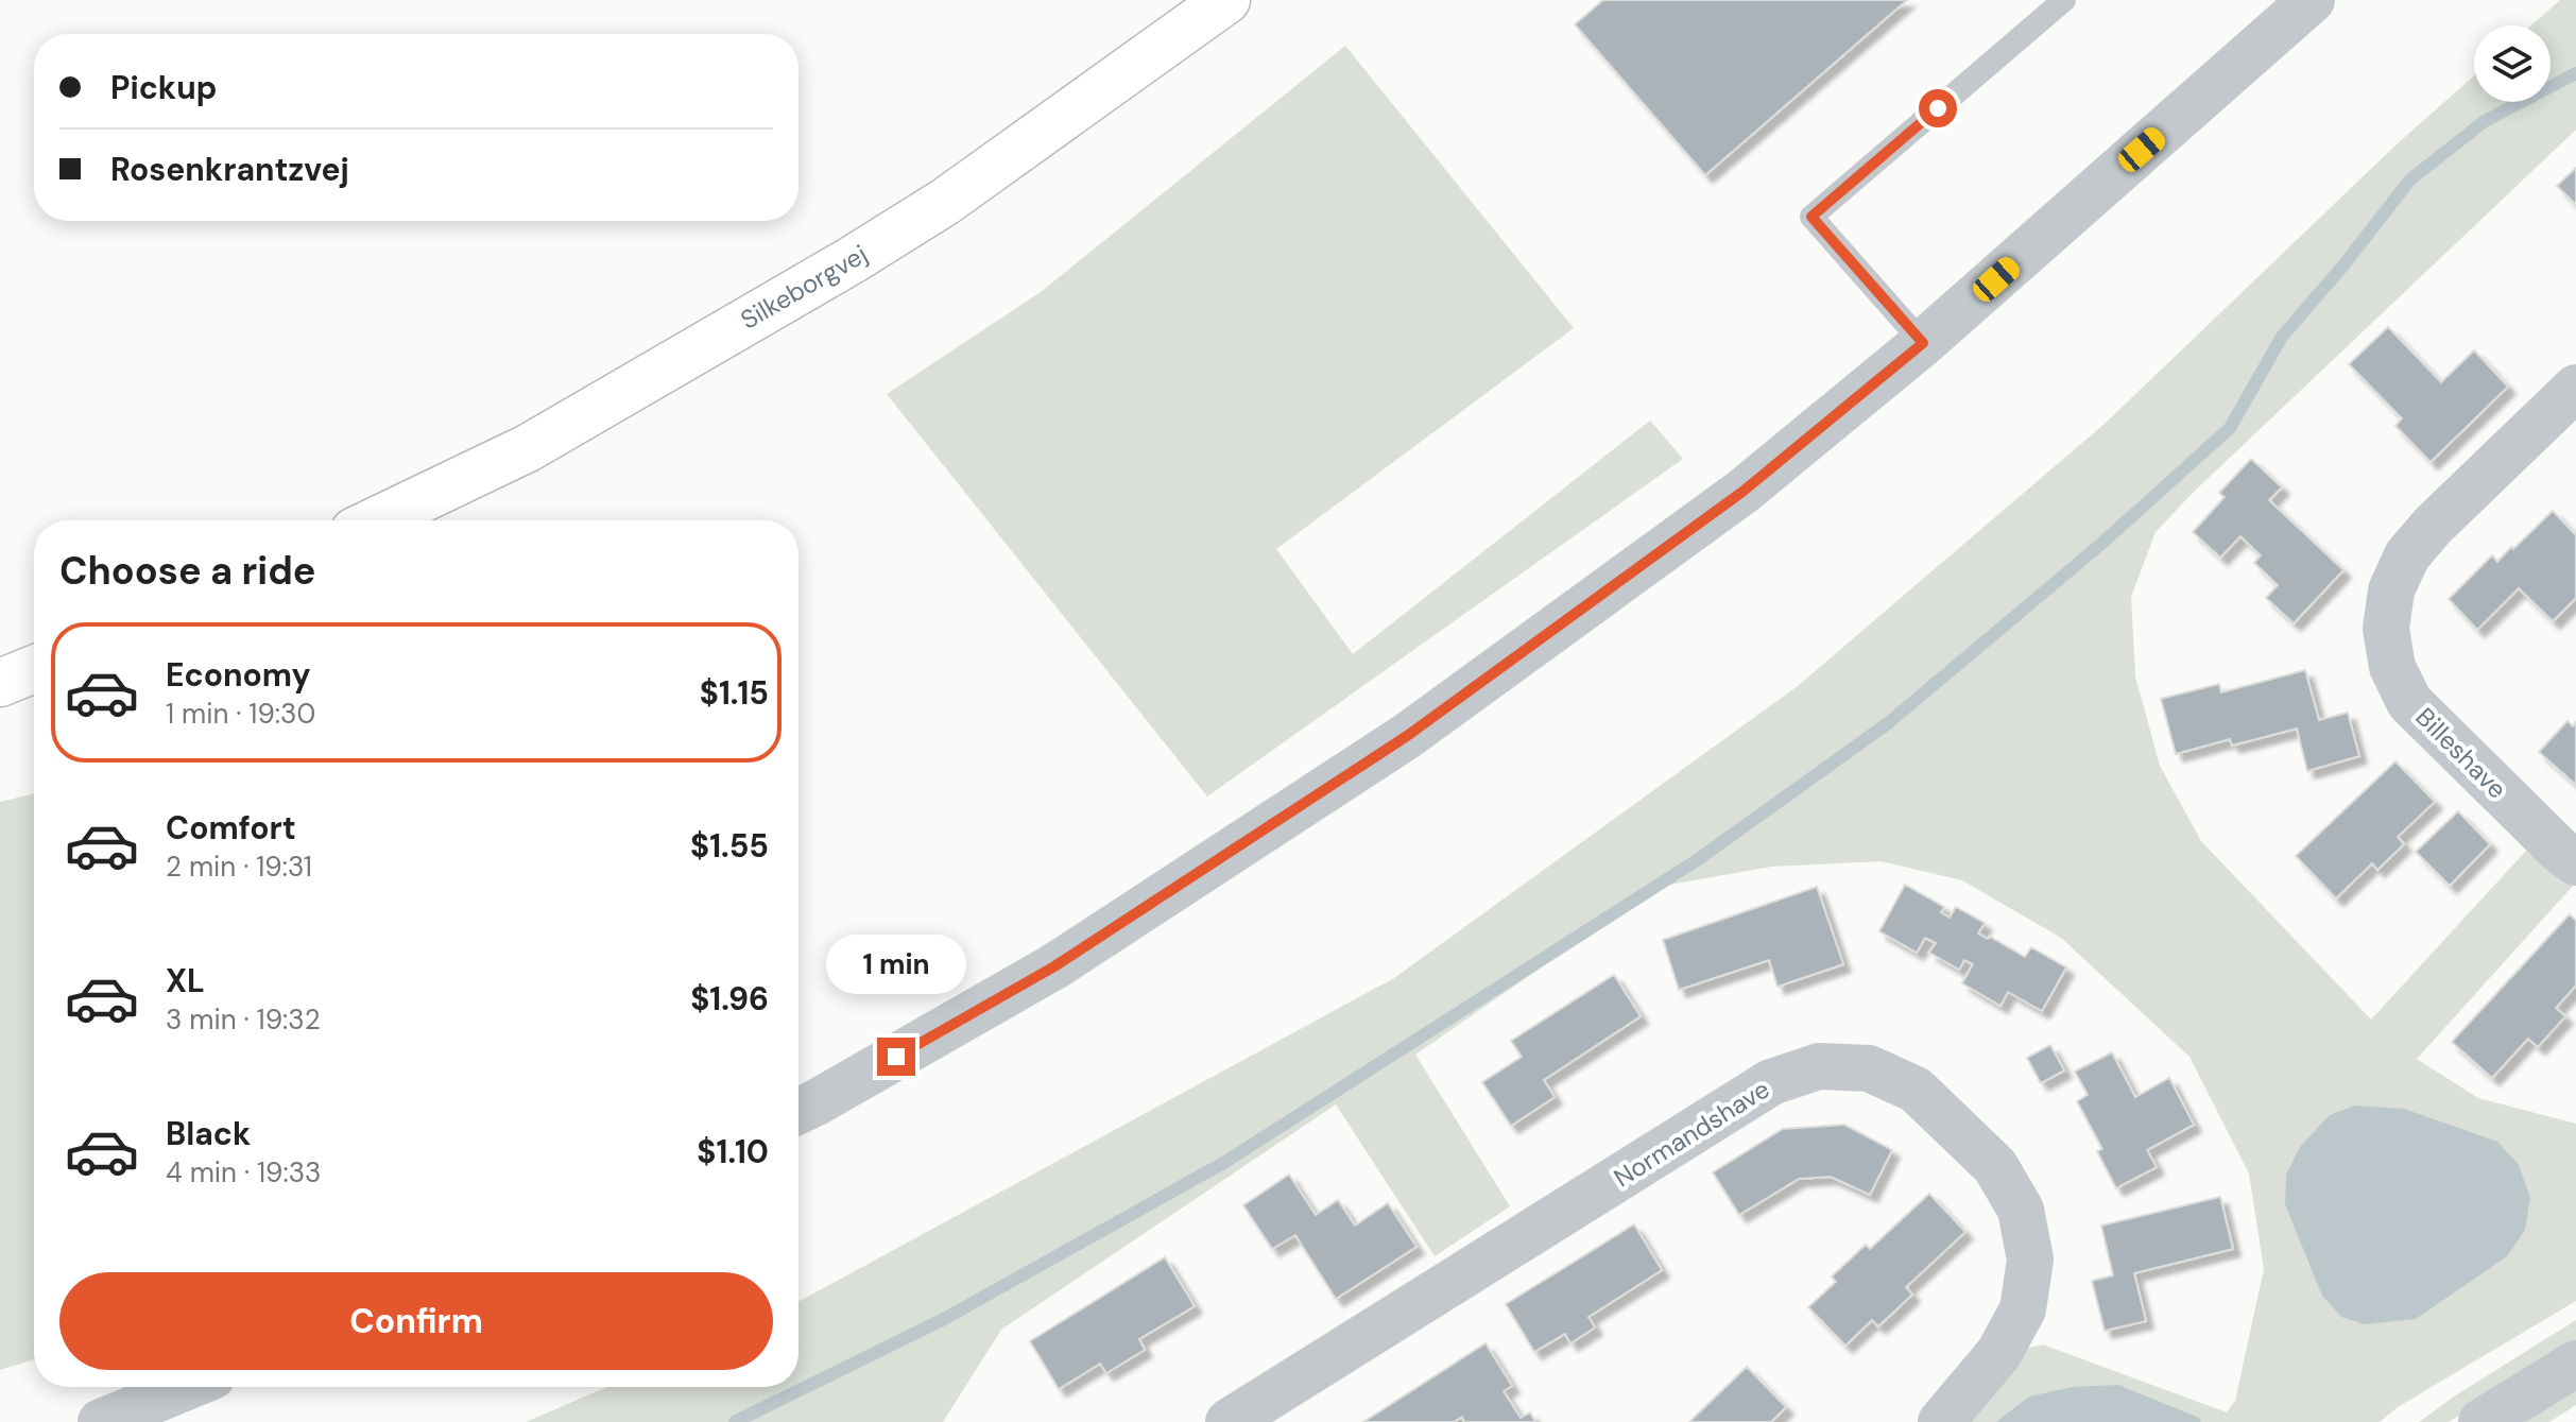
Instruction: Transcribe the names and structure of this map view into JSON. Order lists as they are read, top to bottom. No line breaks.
{"streets":{"main road":["Silkeborgvej"],"street":["Billeshave","Normandshave"]},"page":{"banner":["Pickup","Rosenkrantzvej"],"heading":"Choose a ride","list":[{"name":"Economy","note":"1 min · 19:30","value":"$1.15"},{"name":"Comfort","note":"2 min · 19:31","value":"$1.55"},{"name":"XL","note":"3 min · 19:32","value":"$1.96"},{"name":"Black","note":"4 min · 19:33","value":"$1.10"}],"bubble":"1 min","buttons":"Confirm"}}
